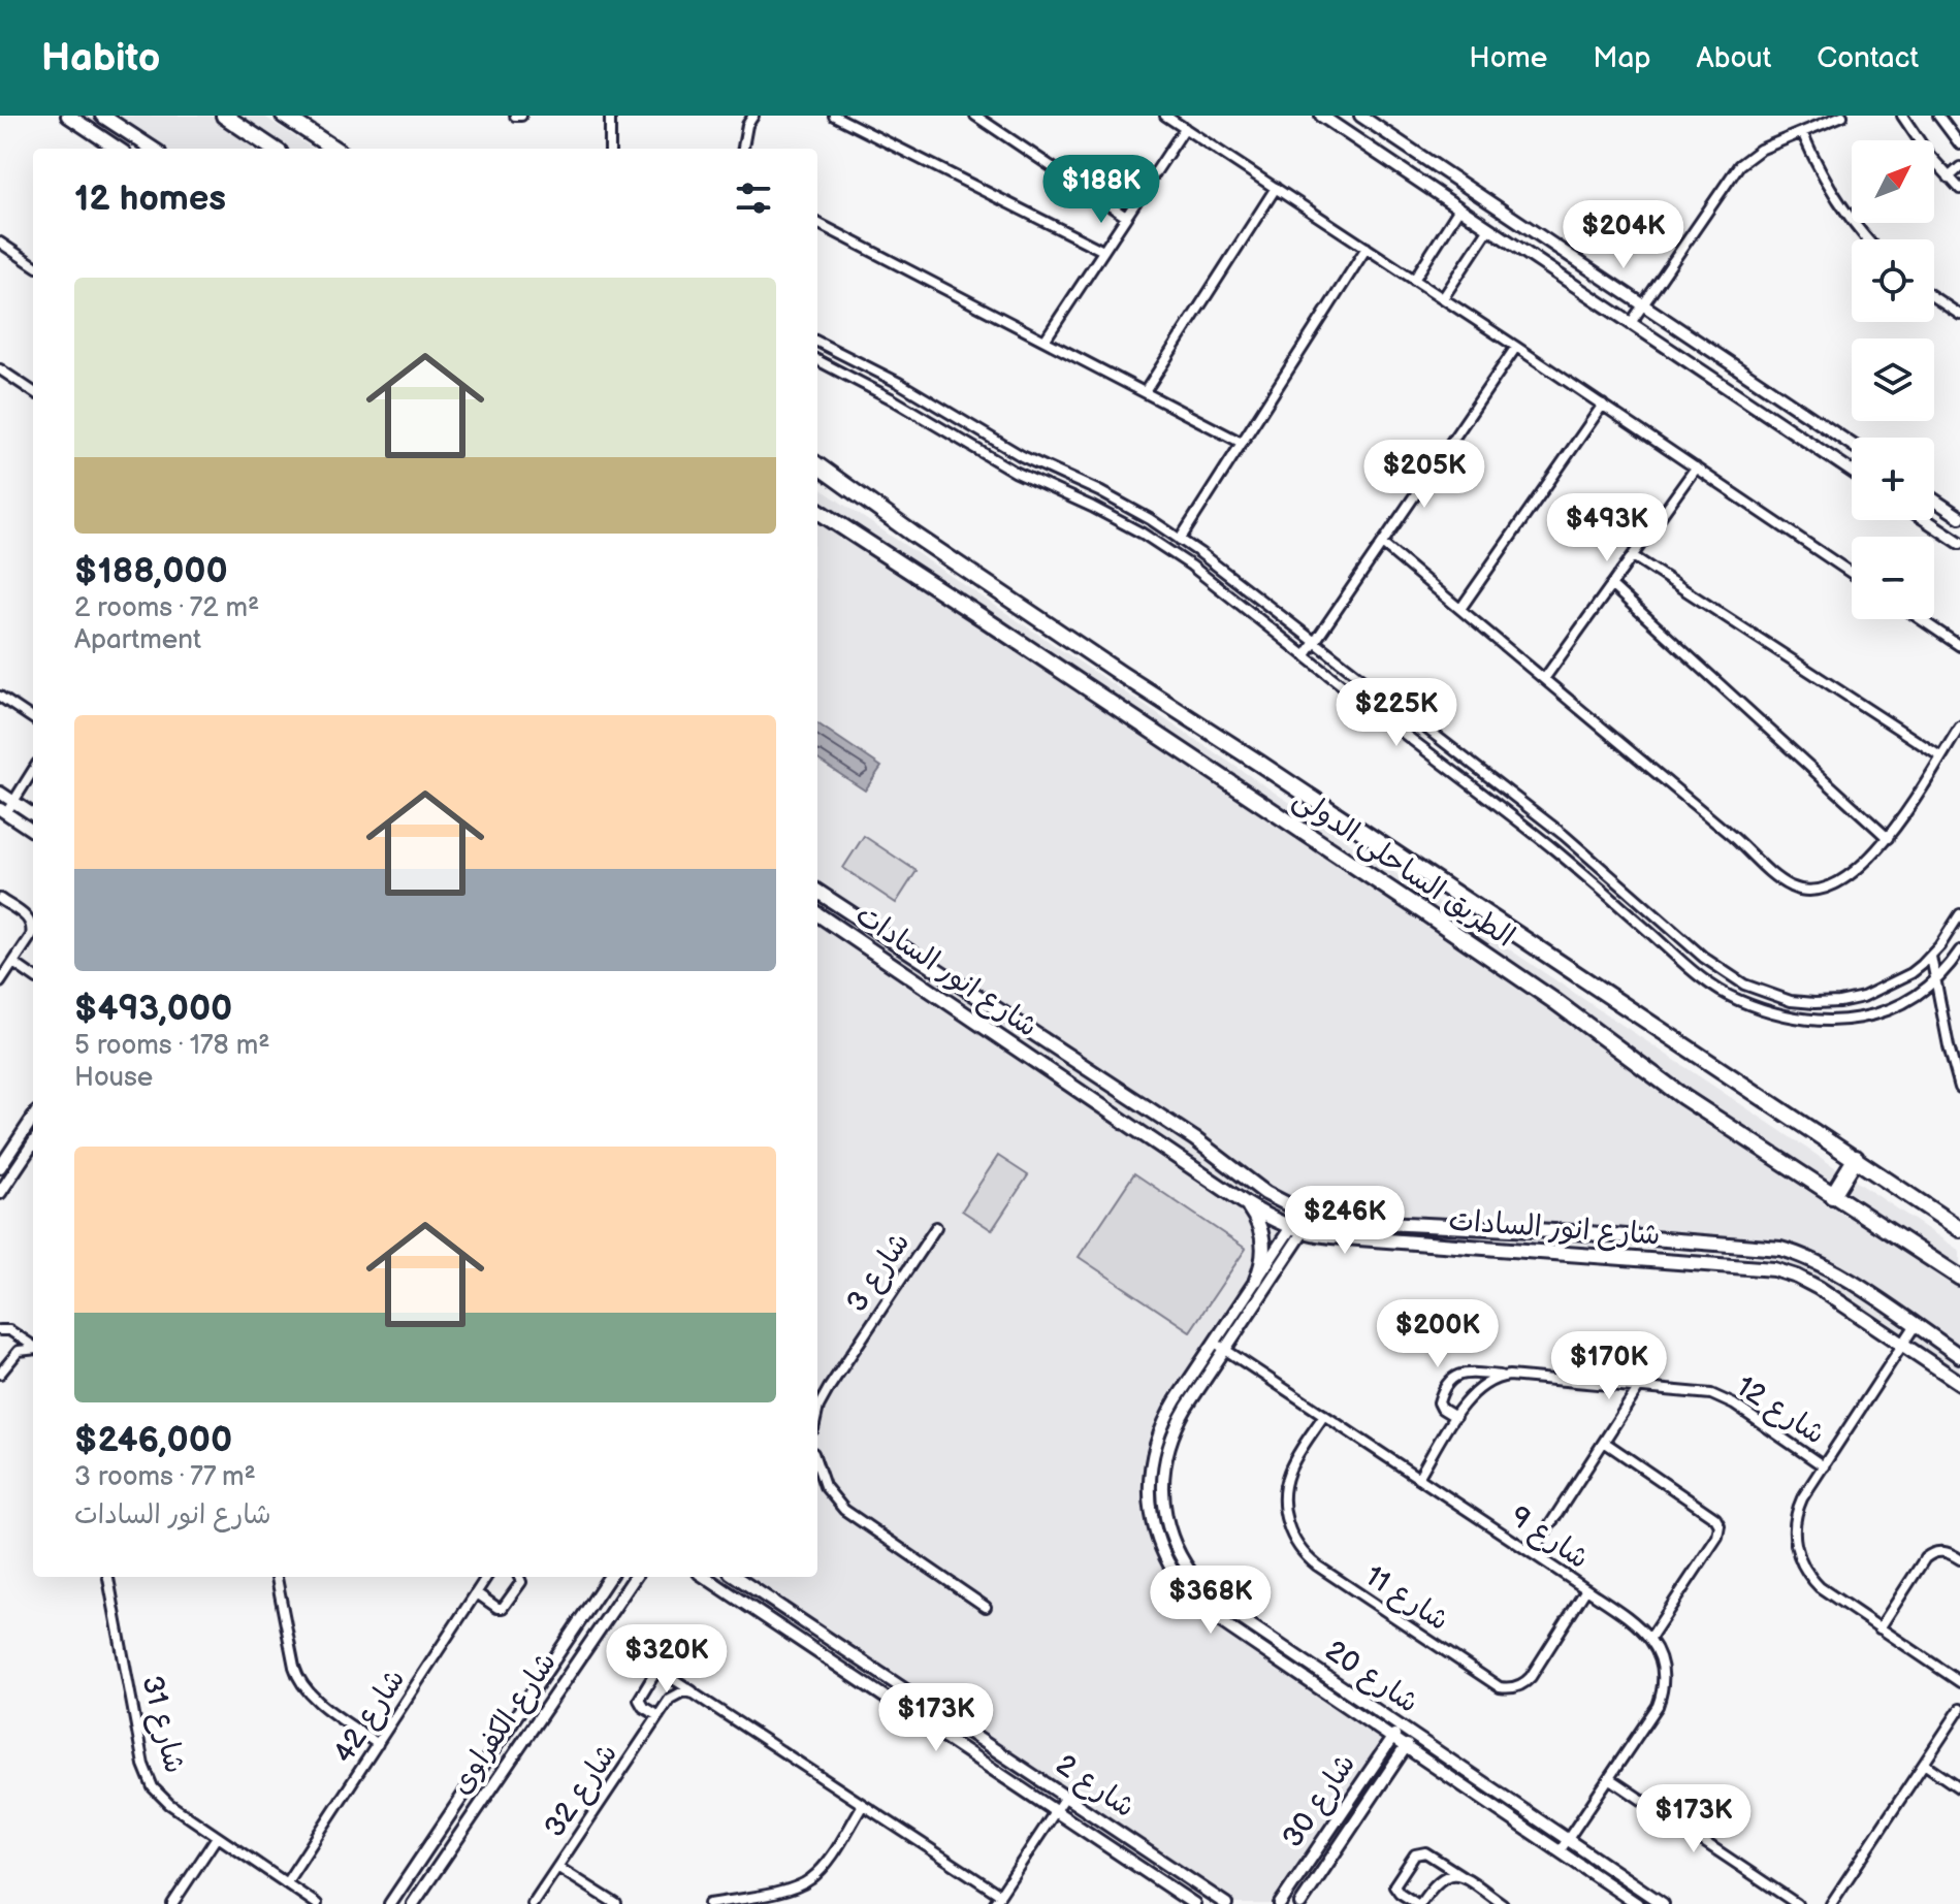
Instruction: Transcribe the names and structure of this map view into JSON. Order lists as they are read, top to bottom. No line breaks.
{"streets":{"highway":["الطريق الساحلى الدولى"],"main road":["شارع انور السادات"],"street":["شارع 3","شارع 12","شارع 9","شارع 11","شارع 20","شارع 42","شارع الكفراوى","شارع 31","شارع 2","شارع 32","شارع 30"]},"crossings":[["شارع انور السادات","شارع 20"],["شارع 9","شارع 11"],["شارع 9","شارع 20"],["شارع 20","شارع 30"],["شارع 42","شارع 31"]],"north":"top right","page":{"header":"Habito","nav":["Home","Map","About","Contact"],"map_buttons":["+","−"],"heading":"12 homes","price":["$188K","$204K","$205K","$493K","$225K","$246K","$200K","$170K","$368K","$320K","$173K","$173K"],"list":[{"name":"$188,000","note":"2 rooms · 72 m² · Apartment"},{"name":"$493,000","note":"5 rooms · 178 m² · House"},{"name":"$246,000","note":"3 rooms · 77 m² · شارع انور السادات"}]}}
